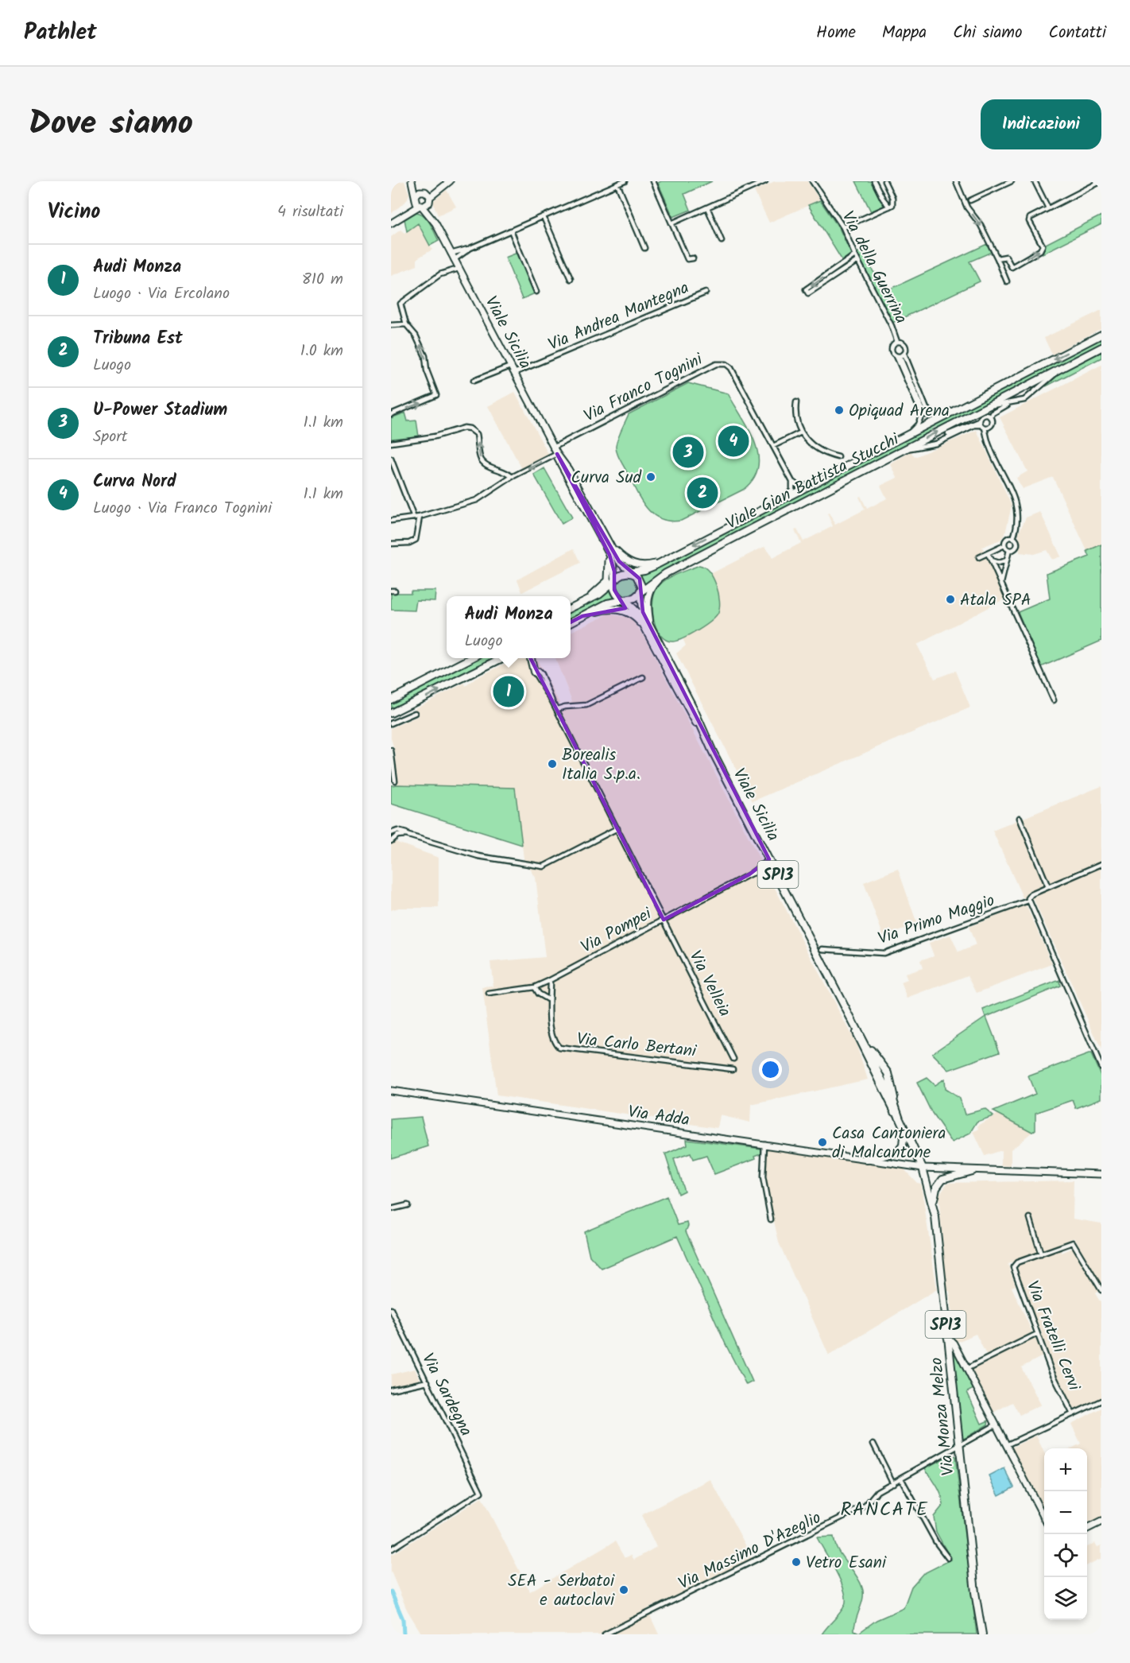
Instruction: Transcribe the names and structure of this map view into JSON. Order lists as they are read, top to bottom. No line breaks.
{"streets":{"main road":["Viale Sicilia","Viale Gian Battista Stucchi","SP13","Via Monza Melzo"],"street":["Via della Guerrina","Via Andrea Mantegna","Via Franco Tognini","Via Primo Maggio","Via Pompei","Via Velleia","Via Carlo Bertani","Via Adda","Via Fratelli Cervi","Via Sardegna","Via Massimo D'Azeglio"]},"crossings":[["Via Andrea Mantegna","Viale Sicilia"],["Viale Sicilia","Via Franco Tognini"],["Viale Sicilia","Viale Gian Battista Stucchi"],["Viale Sicilia","Via Pompei"],["Viale Sicilia","Via Adda"],["Viale Sicilia","Via Monza Melzo"],["Via Pompei","Via Velleia"],["Via Pompei","Via Carlo Bertani"],["Via Adda","Via Monza Melzo"],["Via Monza Melzo","Via Massimo D'Azeglio"]],"districts":["RANCATE"],"places":["Opiquad Arena","Curva Sud","Atala SPA","Borealis Italia S.p.a.","Casa Cantoniera di Malcantone","Vetro Esani","SEA - Serbatoi e autoclavi"],"page":{"header":"Pathlet","nav":["Home","Mappa","Chi siamo","Contatti"],"title":"Dove siamo","buttons":"Indicazioni","heading":["Vicino","4 risultati"],"list":[{"mark":"1","name":"Audi Monza","note":"Luogo · Via Ercolano","value":"810 m"},{"mark":"2","name":"Tribuna Est","note":"Luogo","value":"1.0 km"},{"mark":"3","name":"U-Power Stadium","note":"Sport","value":"1.1 km"},{"mark":"4","name":"Curva Nord","note":"Luogo · Via Franco Tognini","value":"1.1 km"}],"pins":["4","3","2","1"],"popup":["Audi Monza","Luogo"],"map_buttons":["+","−"]}}
